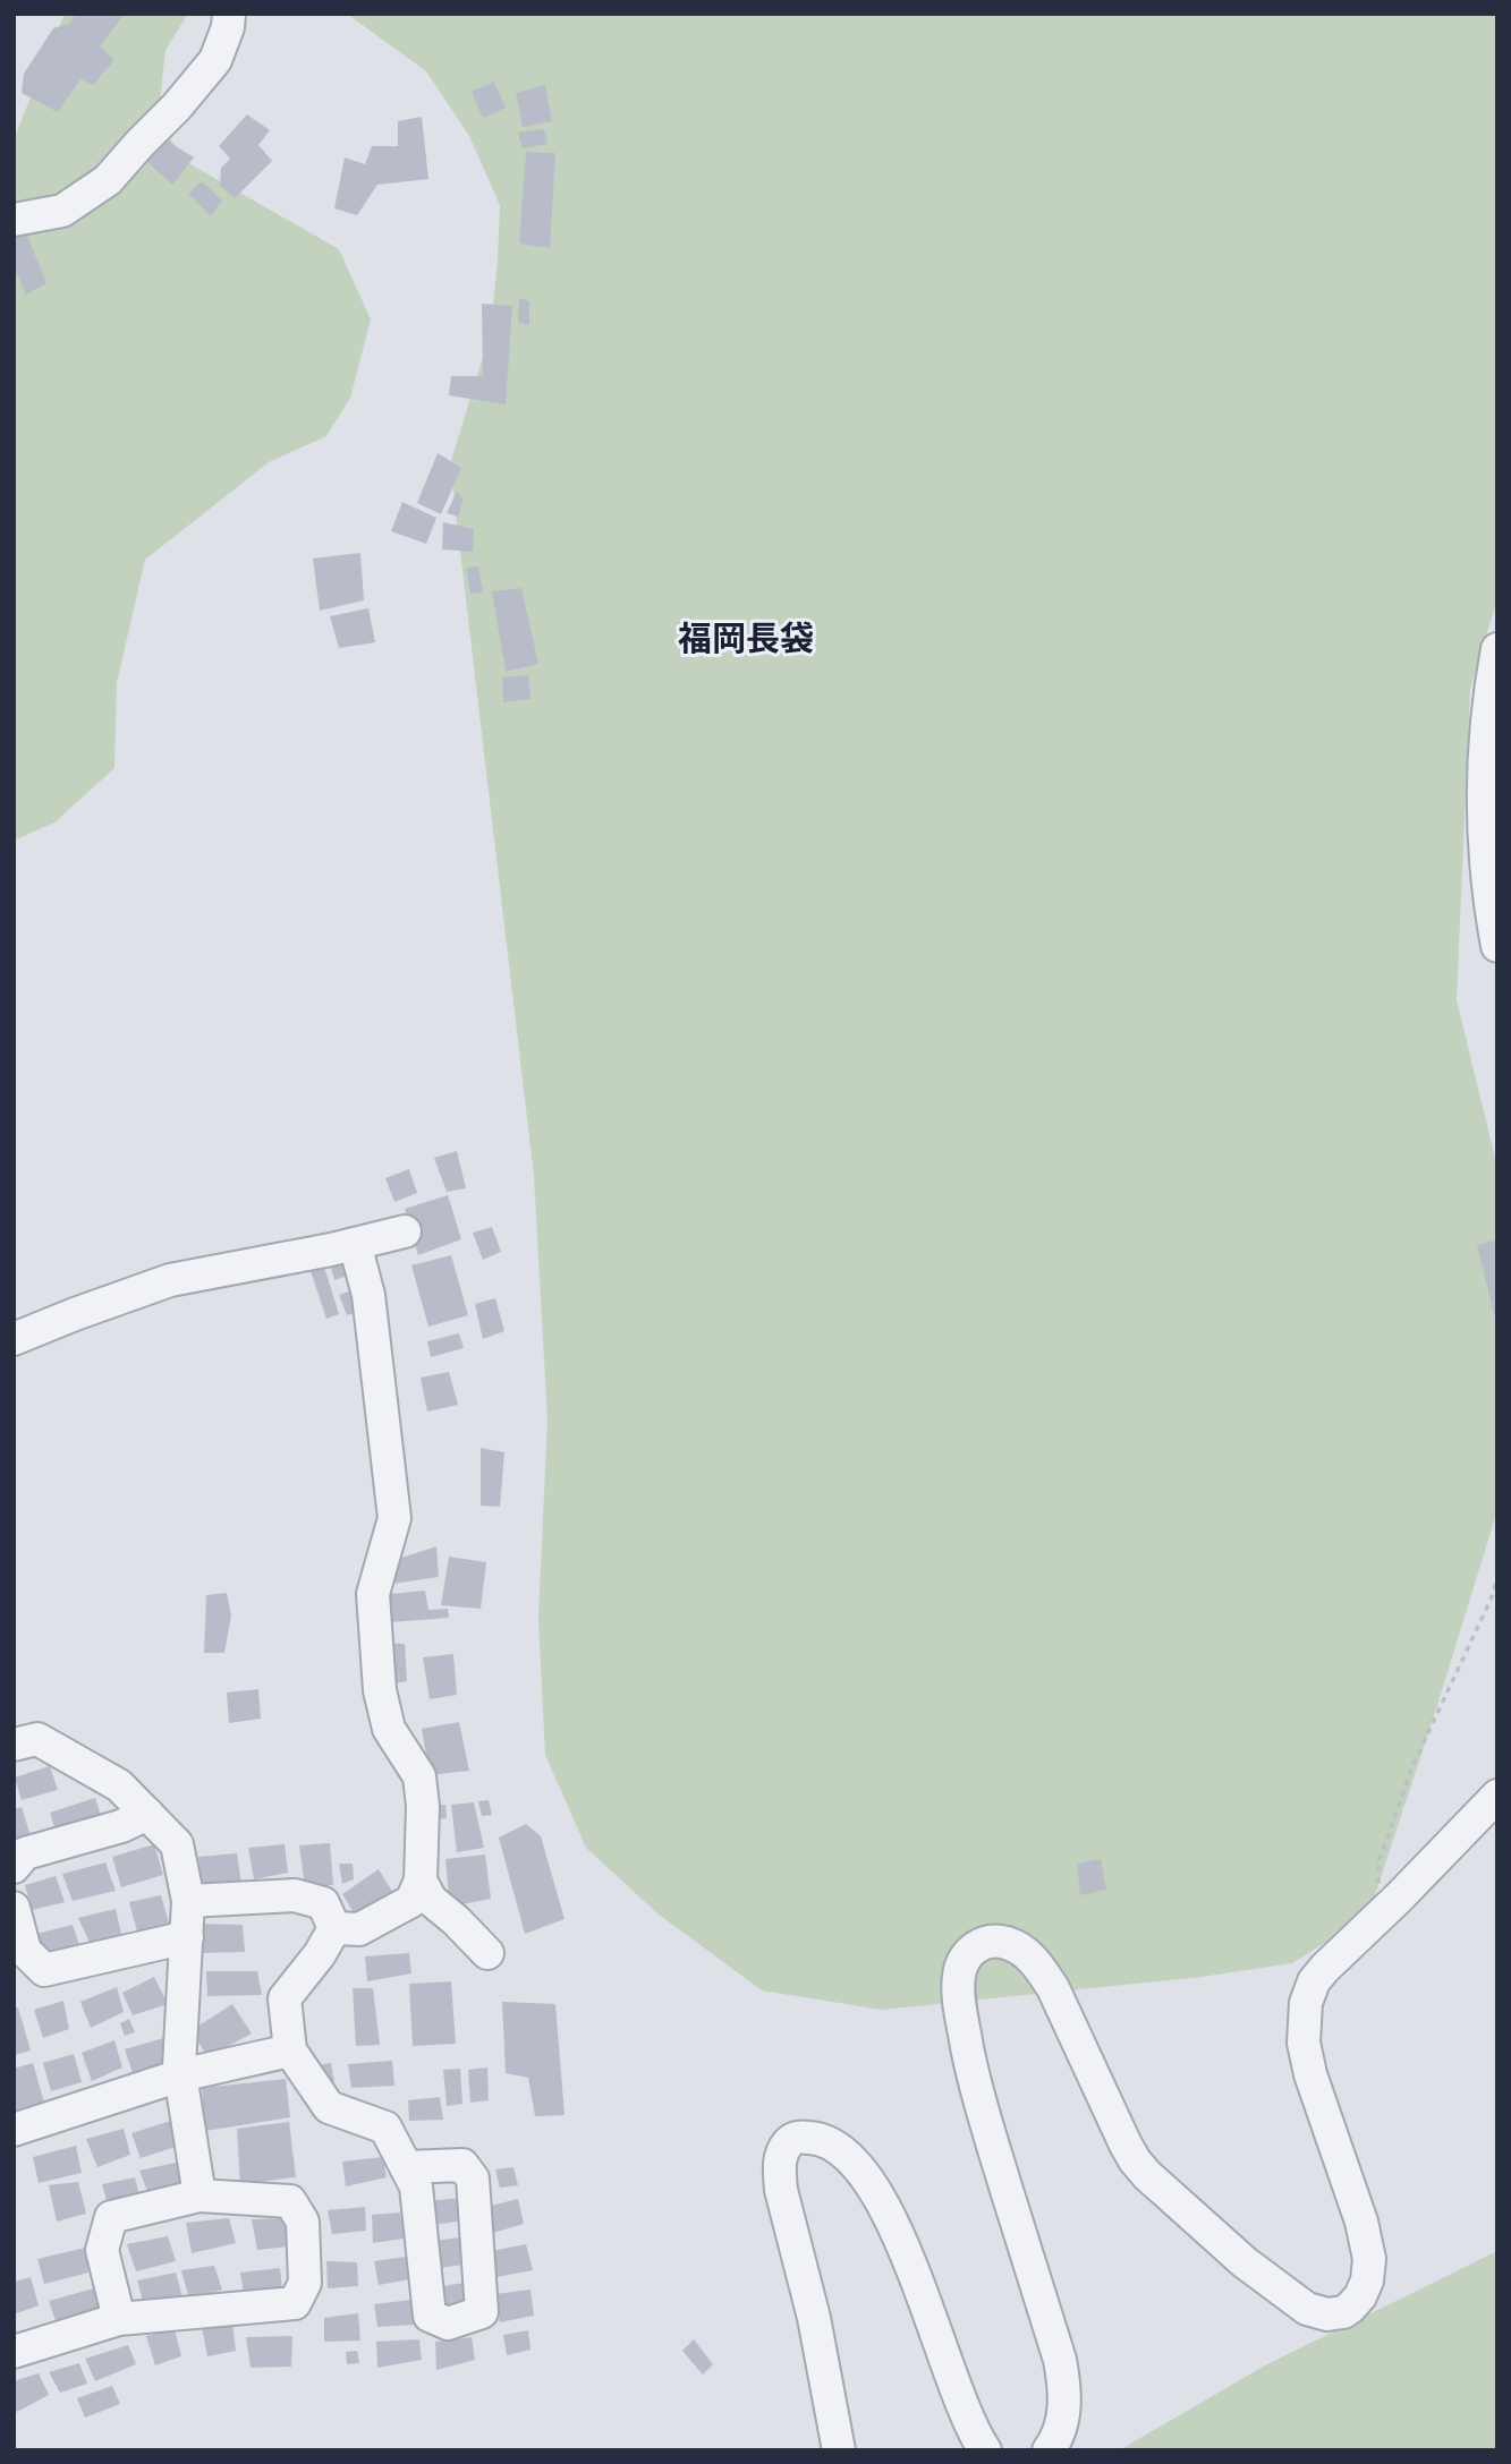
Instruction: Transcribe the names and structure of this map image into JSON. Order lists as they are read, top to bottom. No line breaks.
{"districts":["福岡長袋"]}
